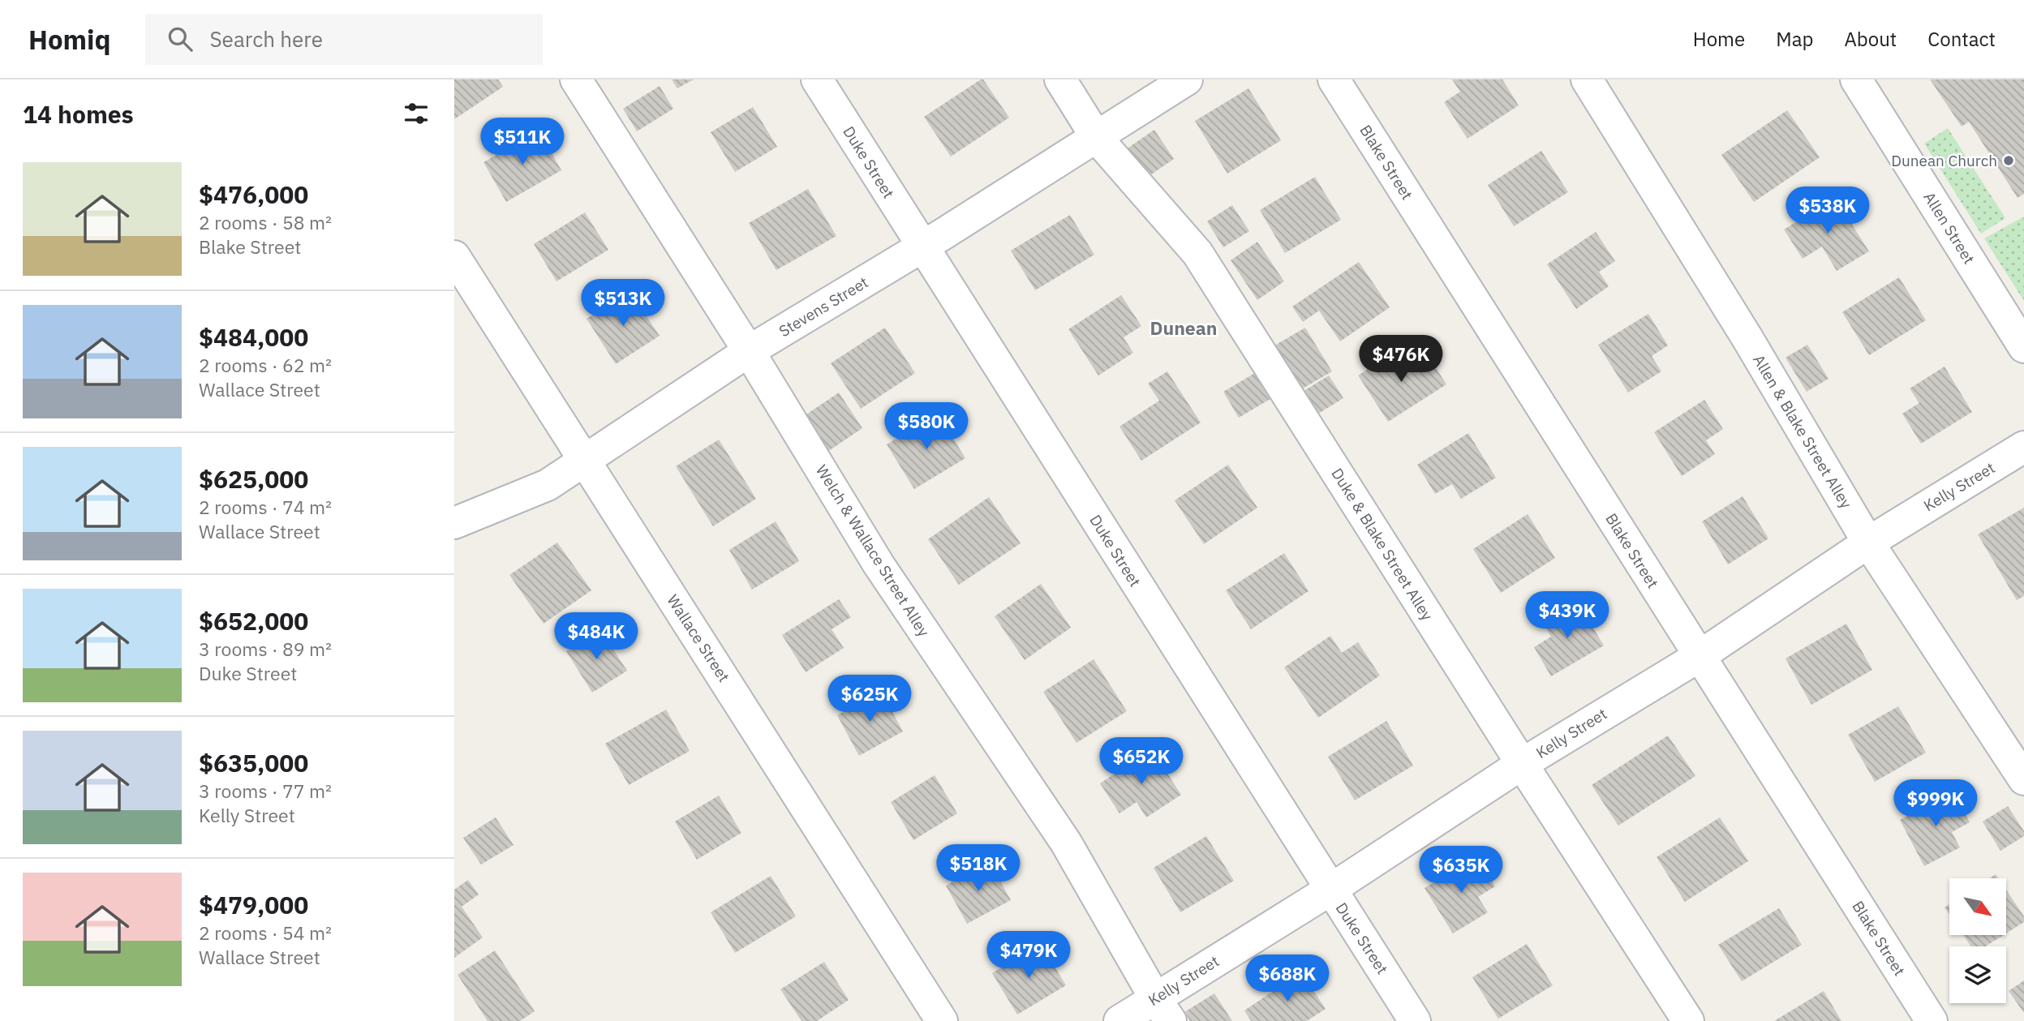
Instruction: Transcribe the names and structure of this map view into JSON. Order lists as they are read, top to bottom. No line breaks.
{"streets":{"street":["Duke Street","Blake Street","Allen Street","Stevens Street","Allen & Blake Street Alley","Kelly Street","Duke & Blake Street Alley","Welch & Wallace Street Alley","Wallace Street"]},"crossings":[["Duke Street","Stevens Street"],["Duke Street","Kelly Street"],["Blake Street","Kelly Street"],["Stevens Street","Duke & Blake Street Alley"],["Stevens Street","Welch & Wallace Street Alley"],["Stevens Street","Wallace Street"],["Allen & Blake Street Alley","Kelly Street"],["Kelly Street","Duke & Blake Street Alley"],["Kelly Street","Welch & Wallace Street Alley"]],"districts":["Dunean"],"places":["Dunean Church"],"north":"bottom right","page":{"header":"Homiq","search":"Search here","nav":["Home","Map","About","Contact"],"heading":"14 homes","price":["$511K","$538K","$513K","$476K","$580K","$439K","$484K","$625K","$652K","$999K","$518K","$635K","$479K","$688K"],"list":[{"name":"$476,000","note":"2 rooms · 58 m² · Blake Street"},{"name":"$484,000","note":"2 rooms · 62 m² · Wallace Street"},{"name":"$625,000","note":"2 rooms · 74 m² · Wallace Street"},{"name":"$652,000","note":"3 rooms · 89 m² · Duke Street"},{"name":"$635,000","note":"3 rooms · 77 m² · Kelly Street"},{"name":"$479,000","note":"2 rooms · 54 m² · Wallace Street"}]}}
